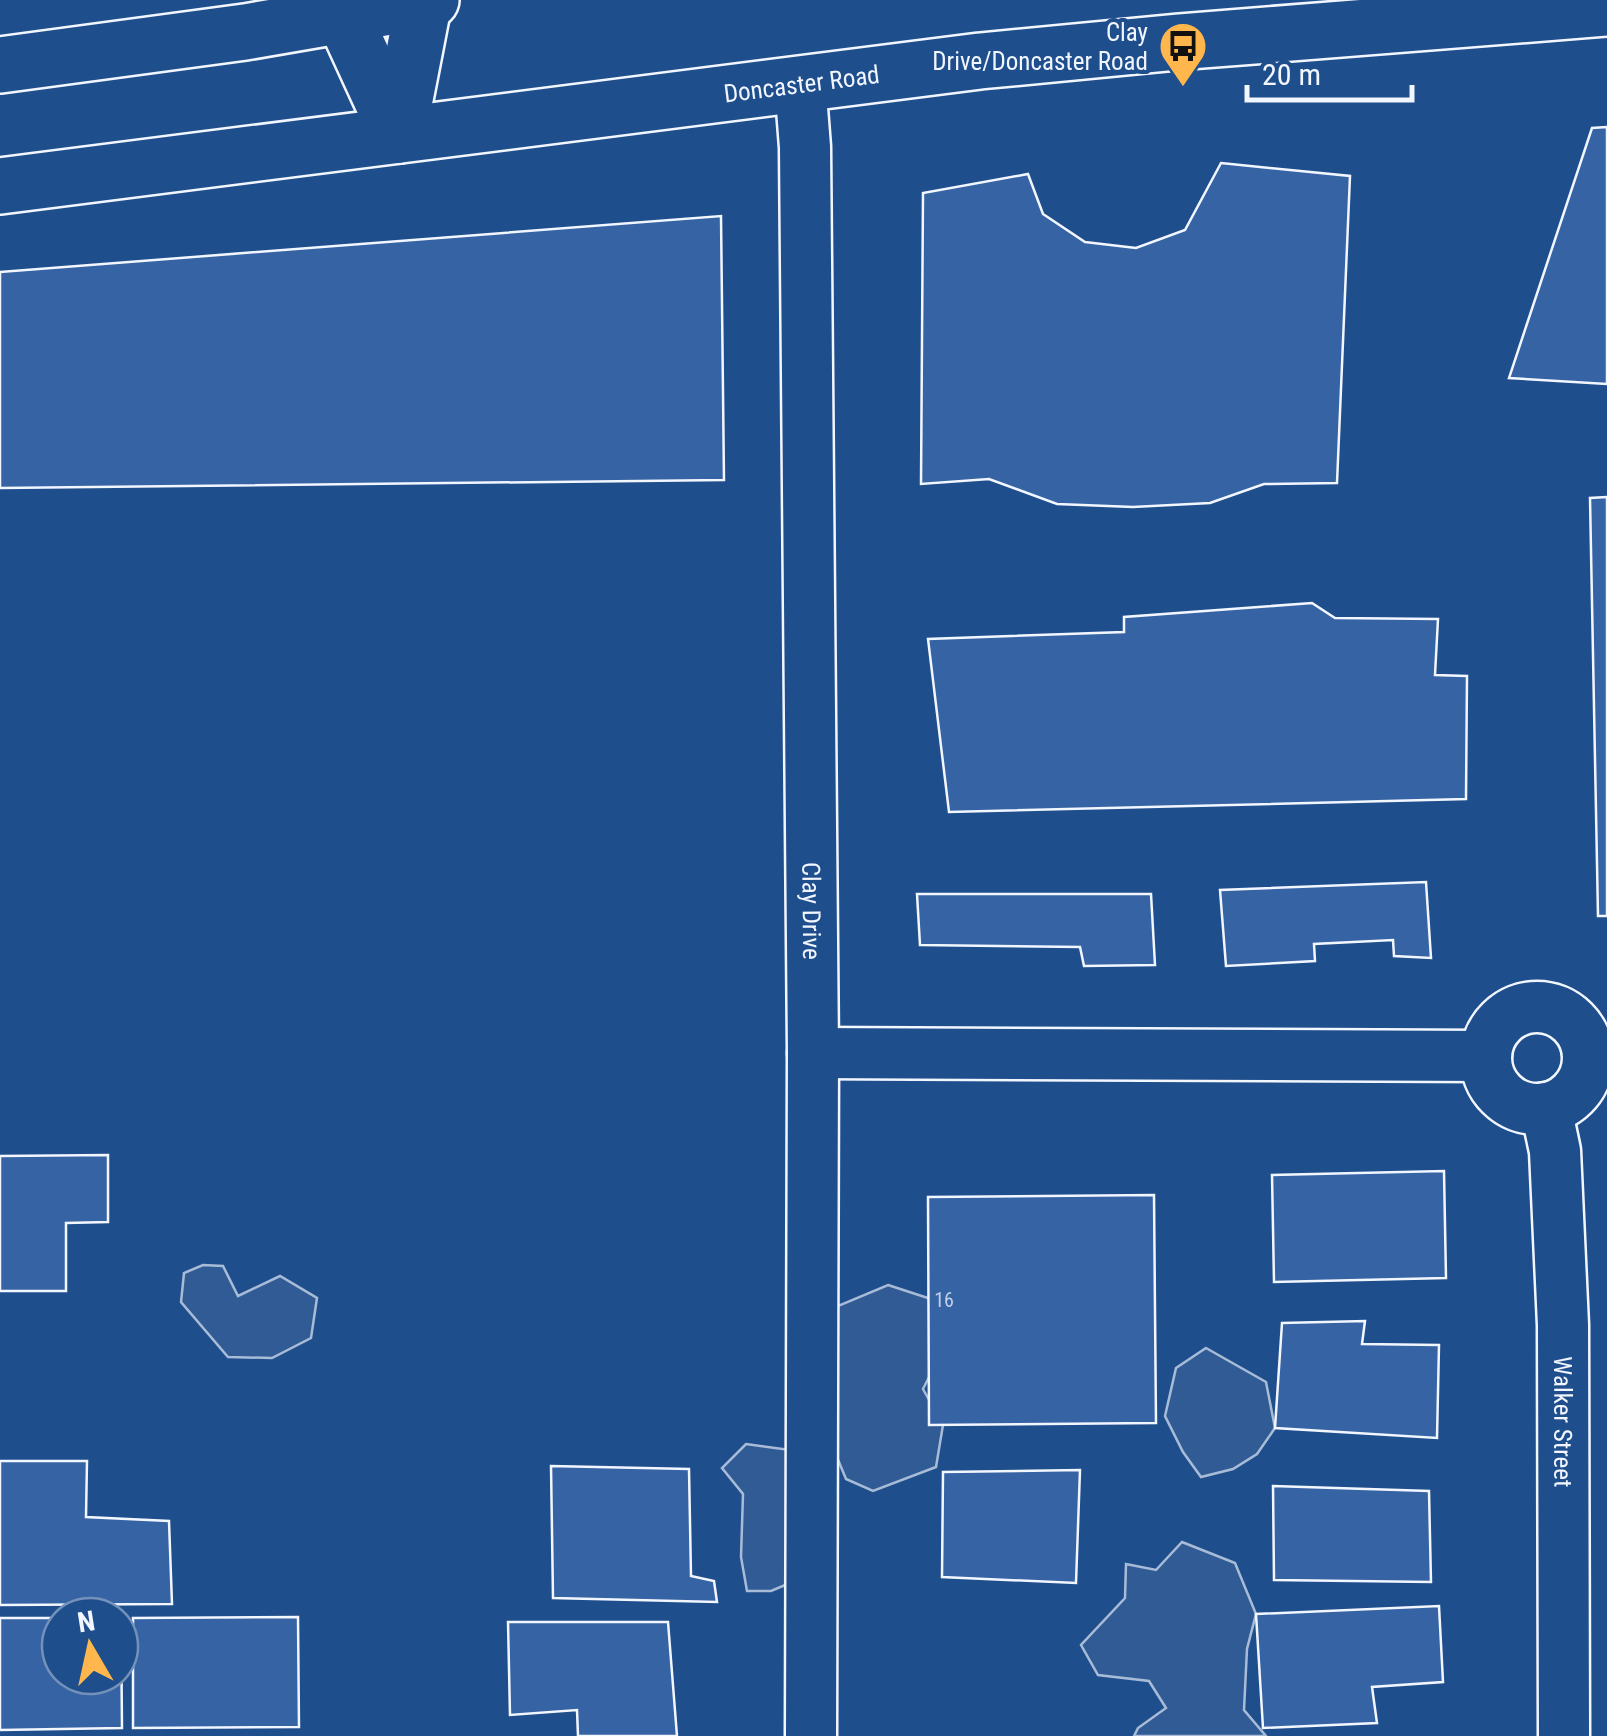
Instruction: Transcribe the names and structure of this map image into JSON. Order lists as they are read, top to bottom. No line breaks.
{"streets":{"main road":["Doncaster Road"],"street":["Clay Drive","Walker Street"]},"crossings":[["Doncaster Road","Clay Drive"]],"places":{"bus stop":["Clay Drive/Doncaster Road"]},"house_numbers":["16"],"scale_bar":"20 m","north":"top"}
